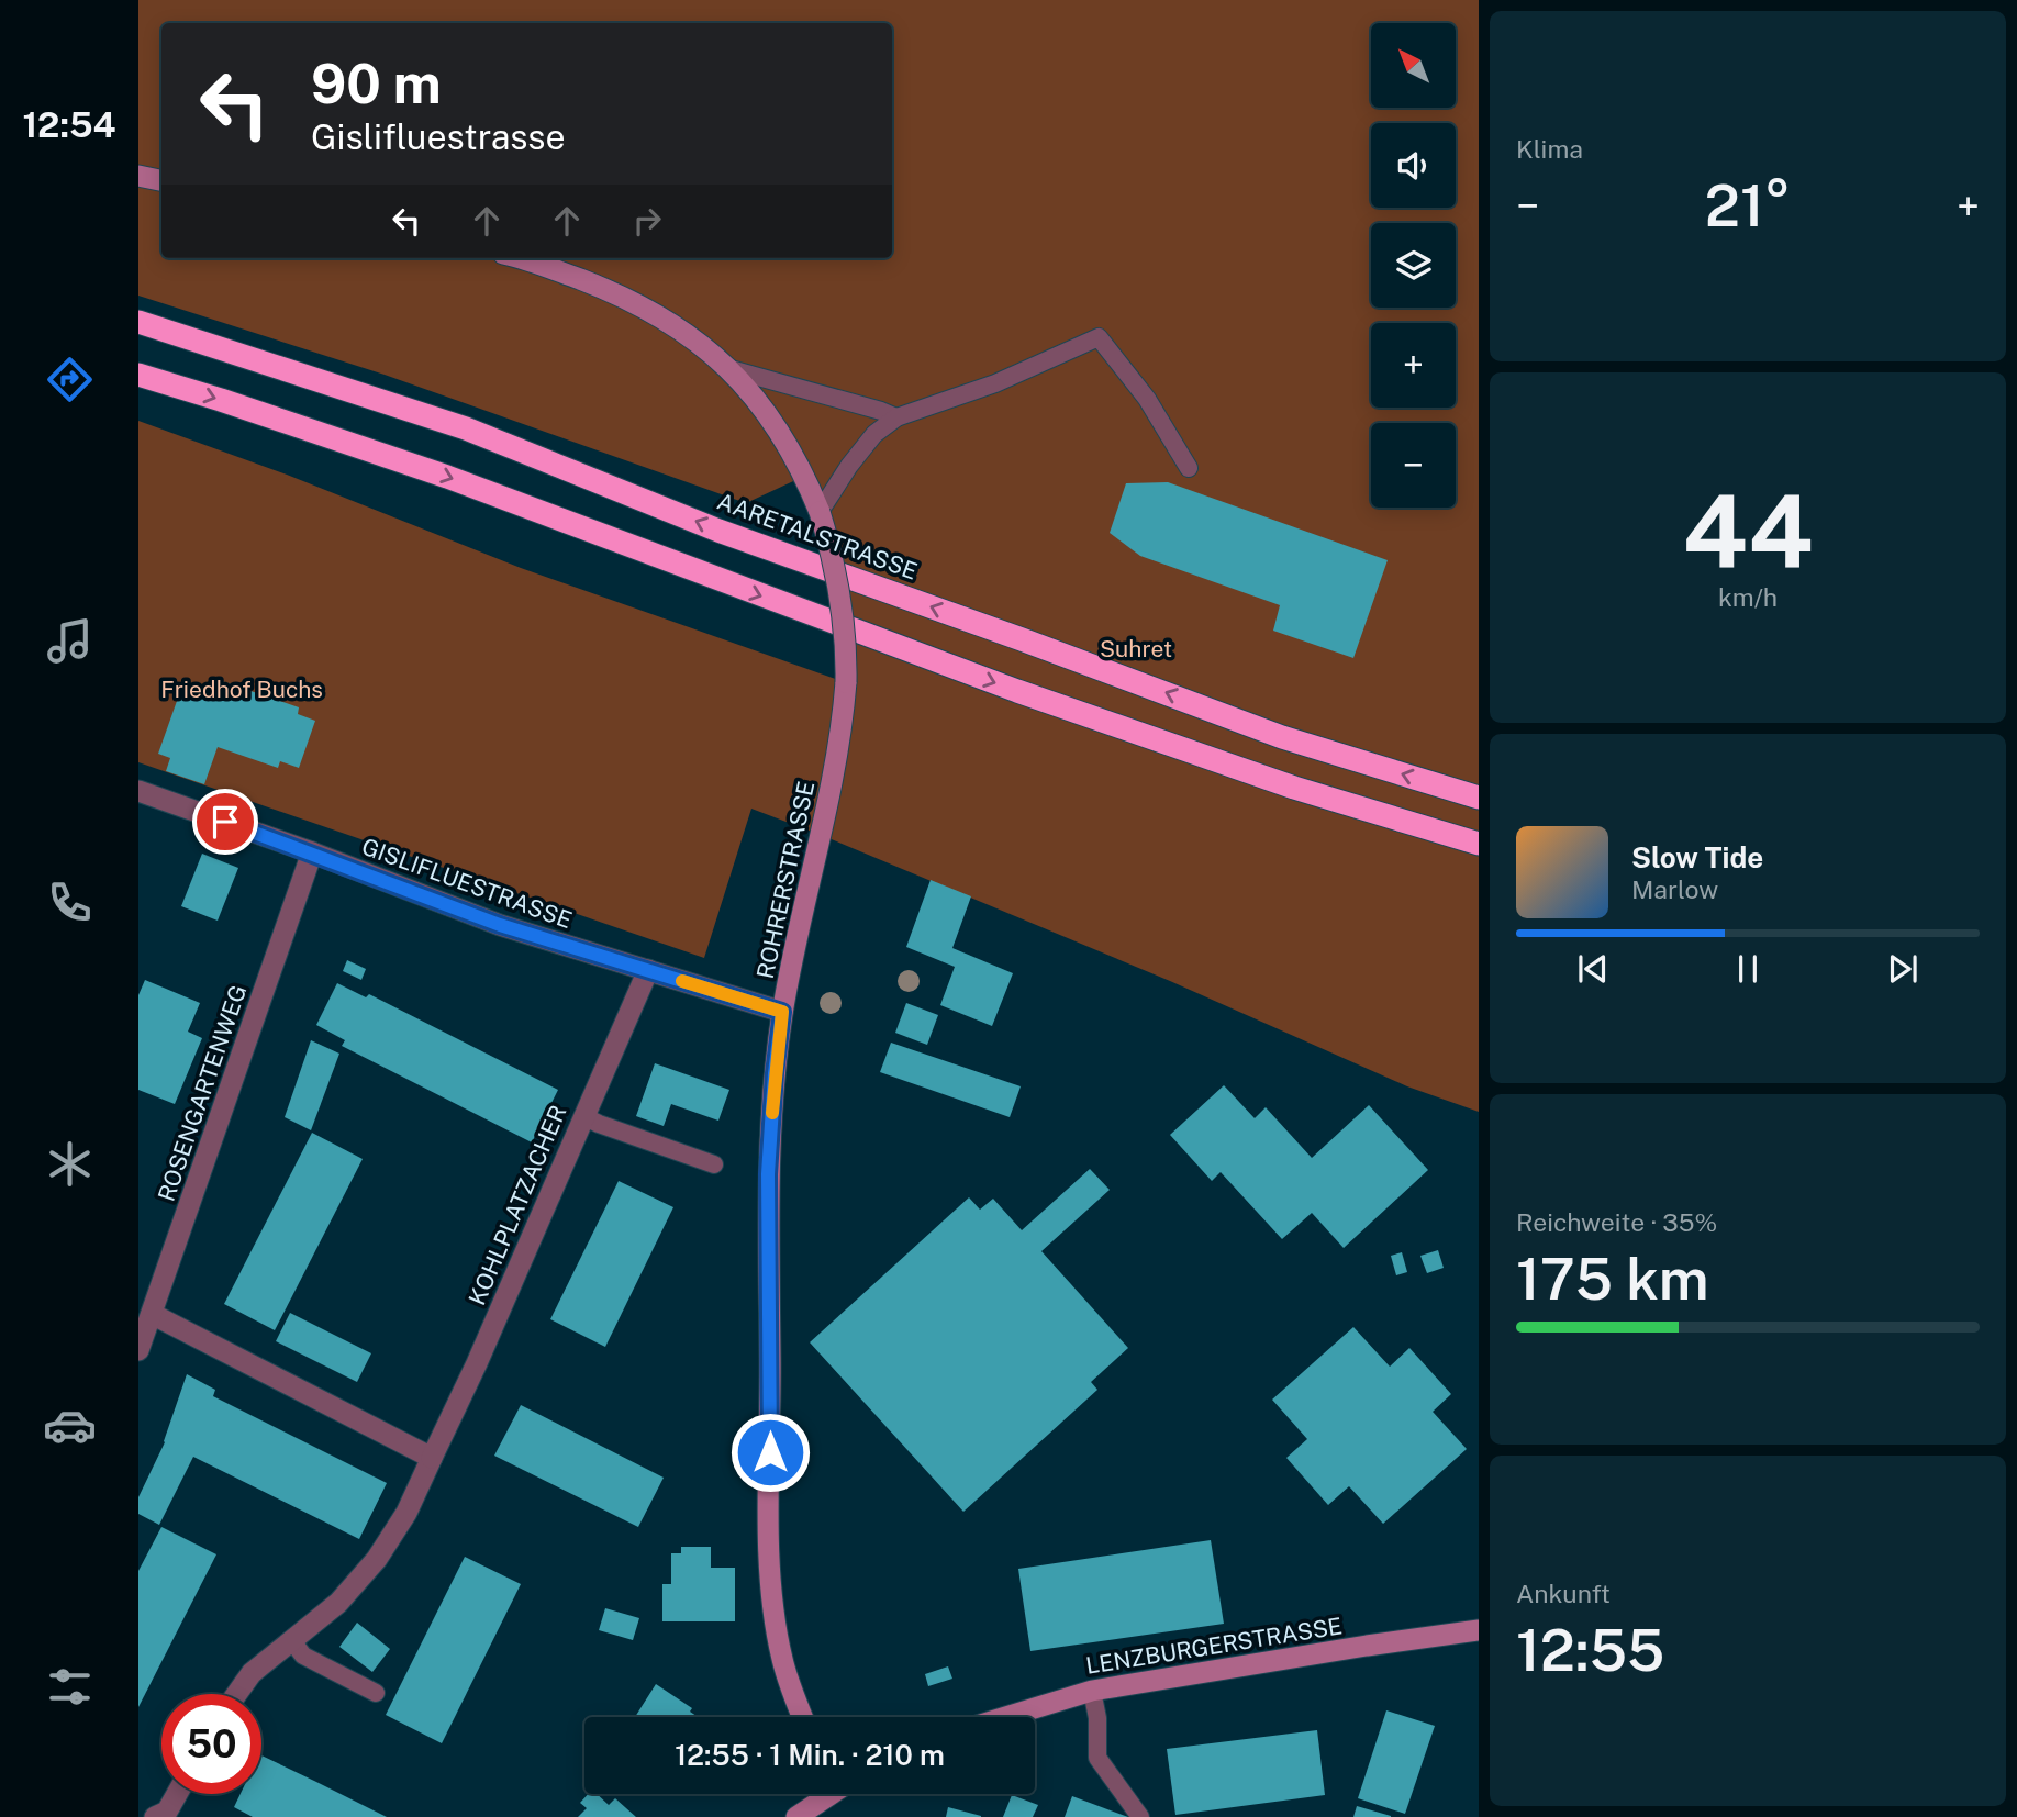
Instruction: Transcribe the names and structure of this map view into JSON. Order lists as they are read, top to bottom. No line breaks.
{"streets":{"highway":["AARETALSTRASSE"],"main road":["ROHRERSTRASSE","LENZBURGERSTRASSE"],"street":["GISLIFLUESTRASSE","ROSENGARTENWEG","KOHLPLATZACHER"]},"crossings":[["ROHRERSTRASSE","GISLIFLUESTRASSE"],["GISLIFLUESTRASSE","ROSENGARTENWEG"],["GISLIFLUESTRASSE","KOHLPLATZACHER"]],"parks":["Suhret","Friedhof Buchs"],"north":"top left","page":{"tabs":"12:54","tile":["Klima",["44","km/h"],["Reichweite · 35%","175 km"],["Ankunft","12:55"]],"map_buttons":["+","−"],"turn":["90 m","Gislifluestrasse"],"heat":["−","21°","+"],"song":["Slow Tide","Marlow"],"limit":"50","trip":"12:55 · 1 Min. · 210 m"}}
